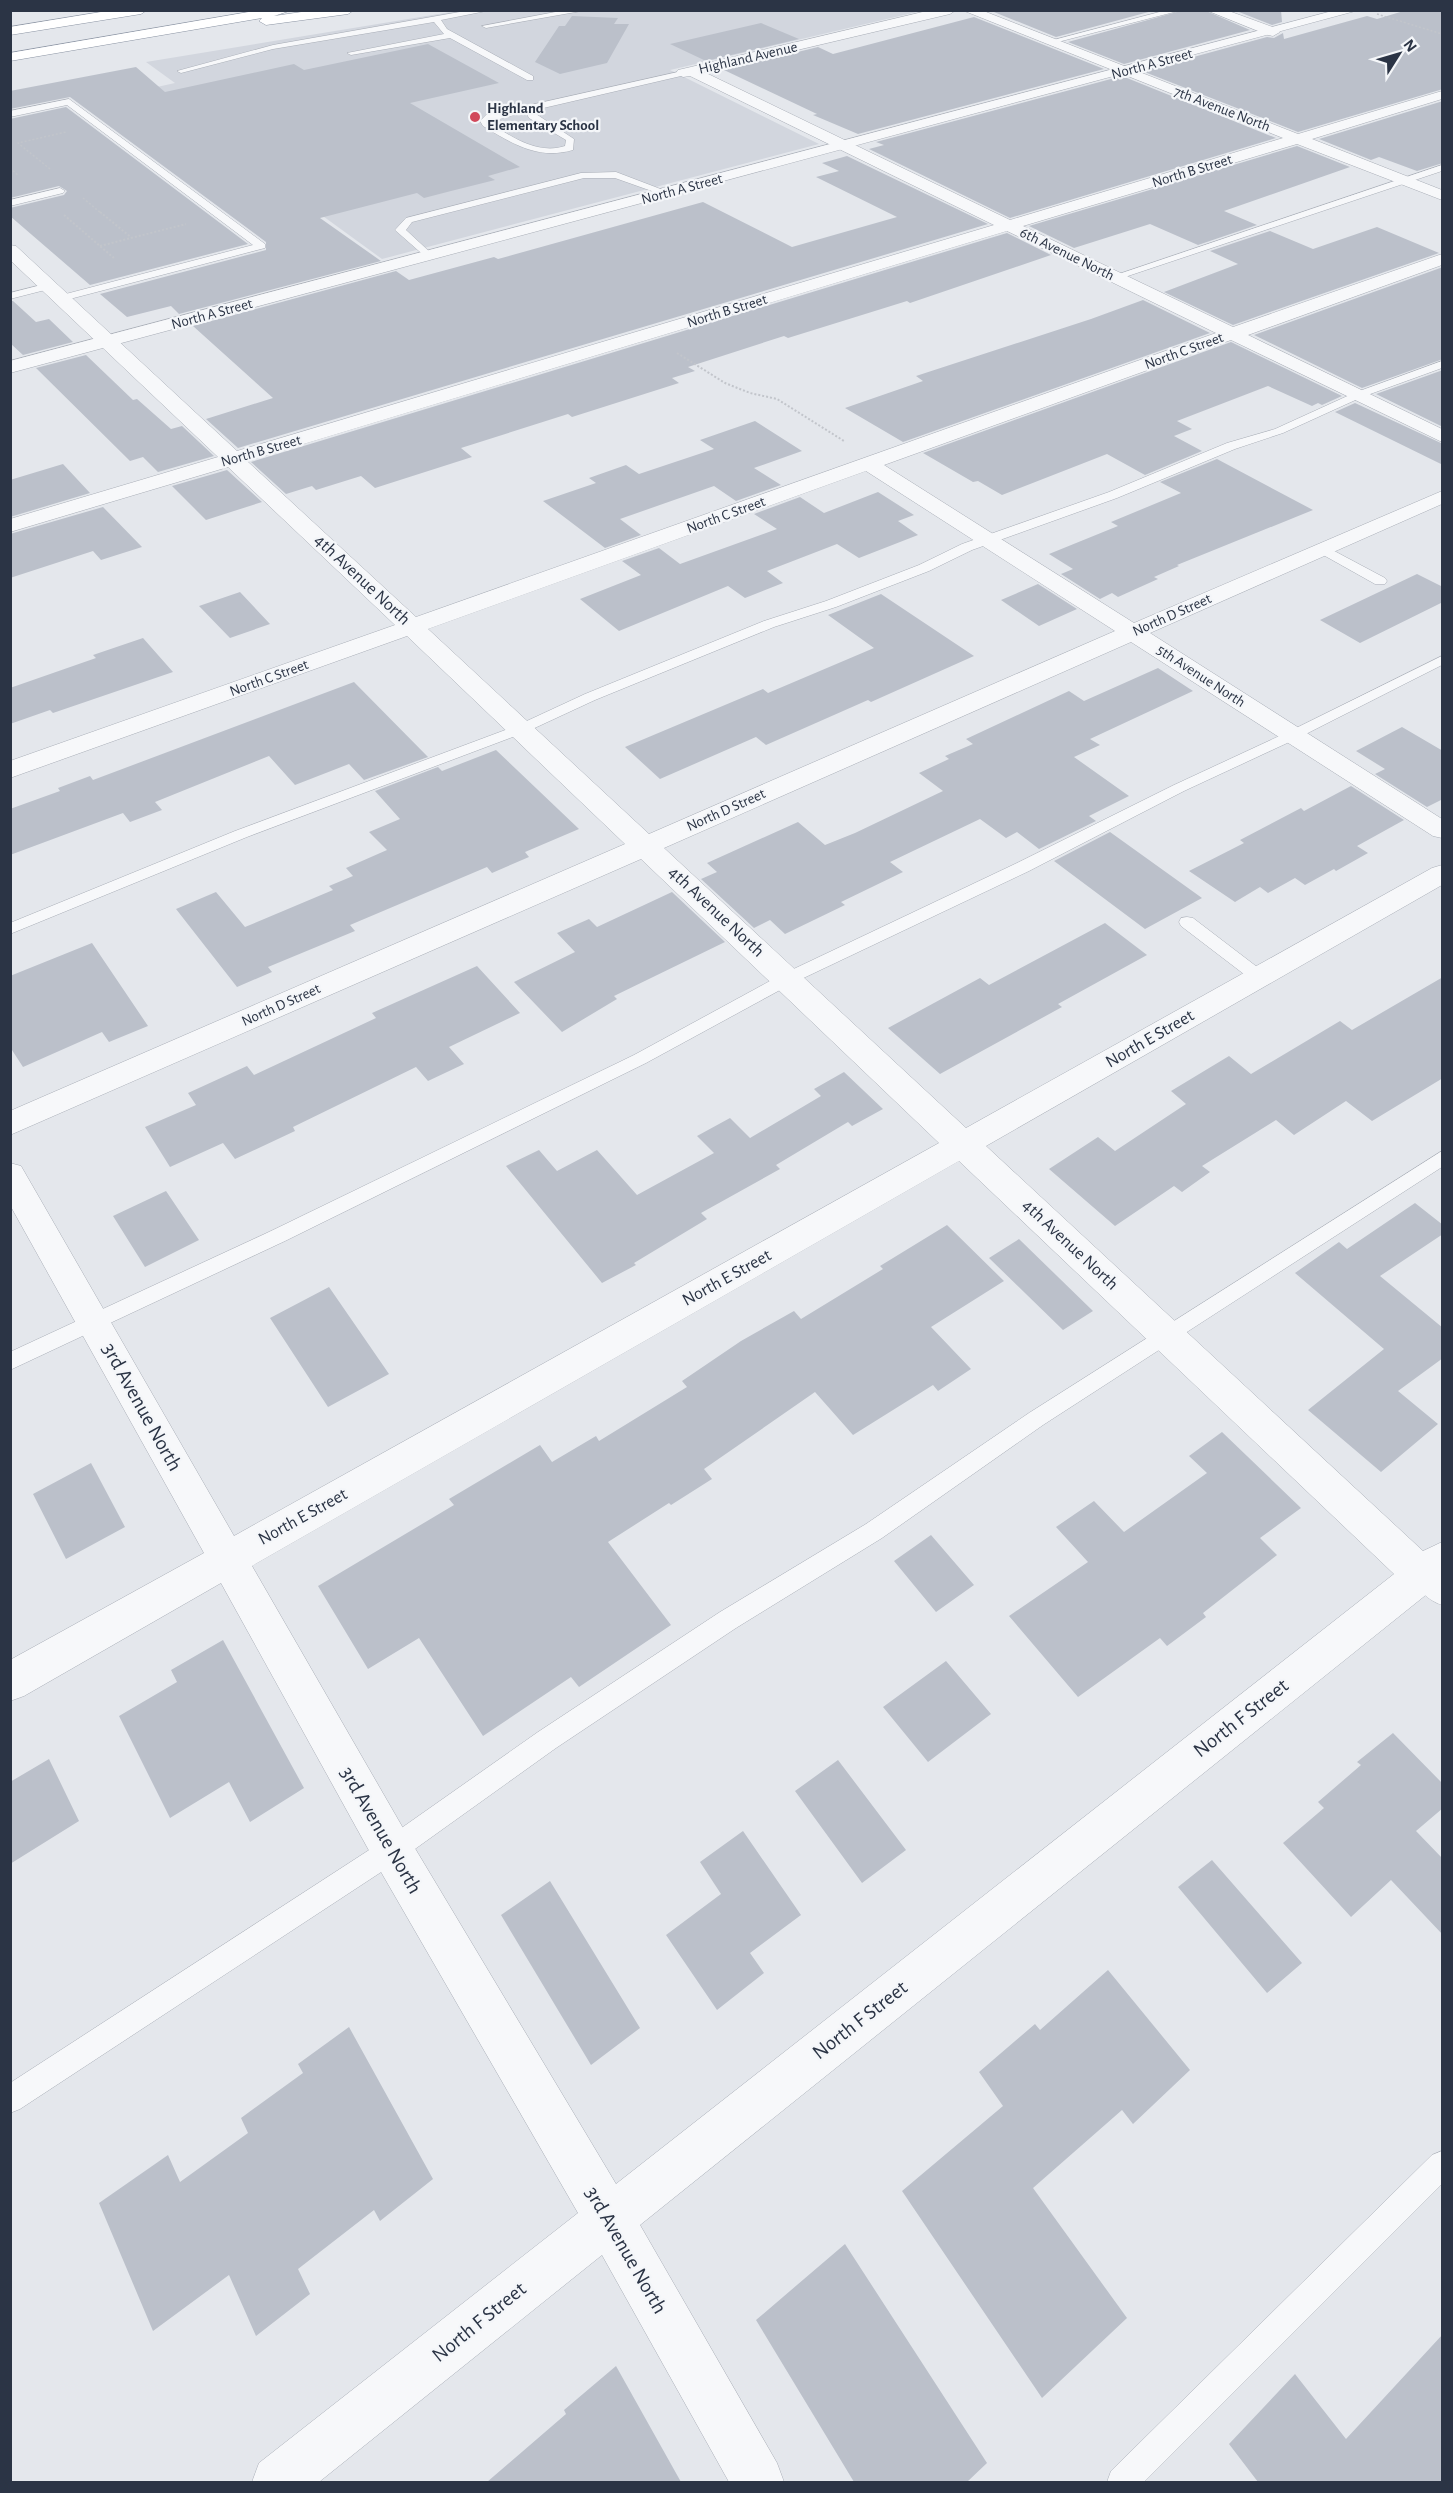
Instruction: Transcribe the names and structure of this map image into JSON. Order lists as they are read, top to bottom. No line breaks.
{"streets":{"street":["Highland Avenue","North A Street","7th Avenue North","North B Street","6th Avenue North","North C Street","4th Avenue North","North D Street","5th Avenue North","North E Street","3rd Avenue North","North F Street"]},"crossings":[["Highland Avenue","6th Avenue North"],["North A Street","7th Avenue North"],["North A Street","6th Avenue North"],["North A Street","4th Avenue North"],["7th Avenue North","North B Street"],["North B Street","6th Avenue North"],["North B Street","4th Avenue North"],["6th Avenue North","North C Street"],["North C Street","4th Avenue North"],["North C Street","5th Avenue North"],["4th Avenue North","North D Street"],["4th Avenue North","North E Street"],["4th Avenue North","North F Street"],["North D Street","5th Avenue North"],["North E Street","3rd Avenue North"],["3rd Avenue North","North F Street"]],"places":["Highland Elementary School"],"north":"top right"}
